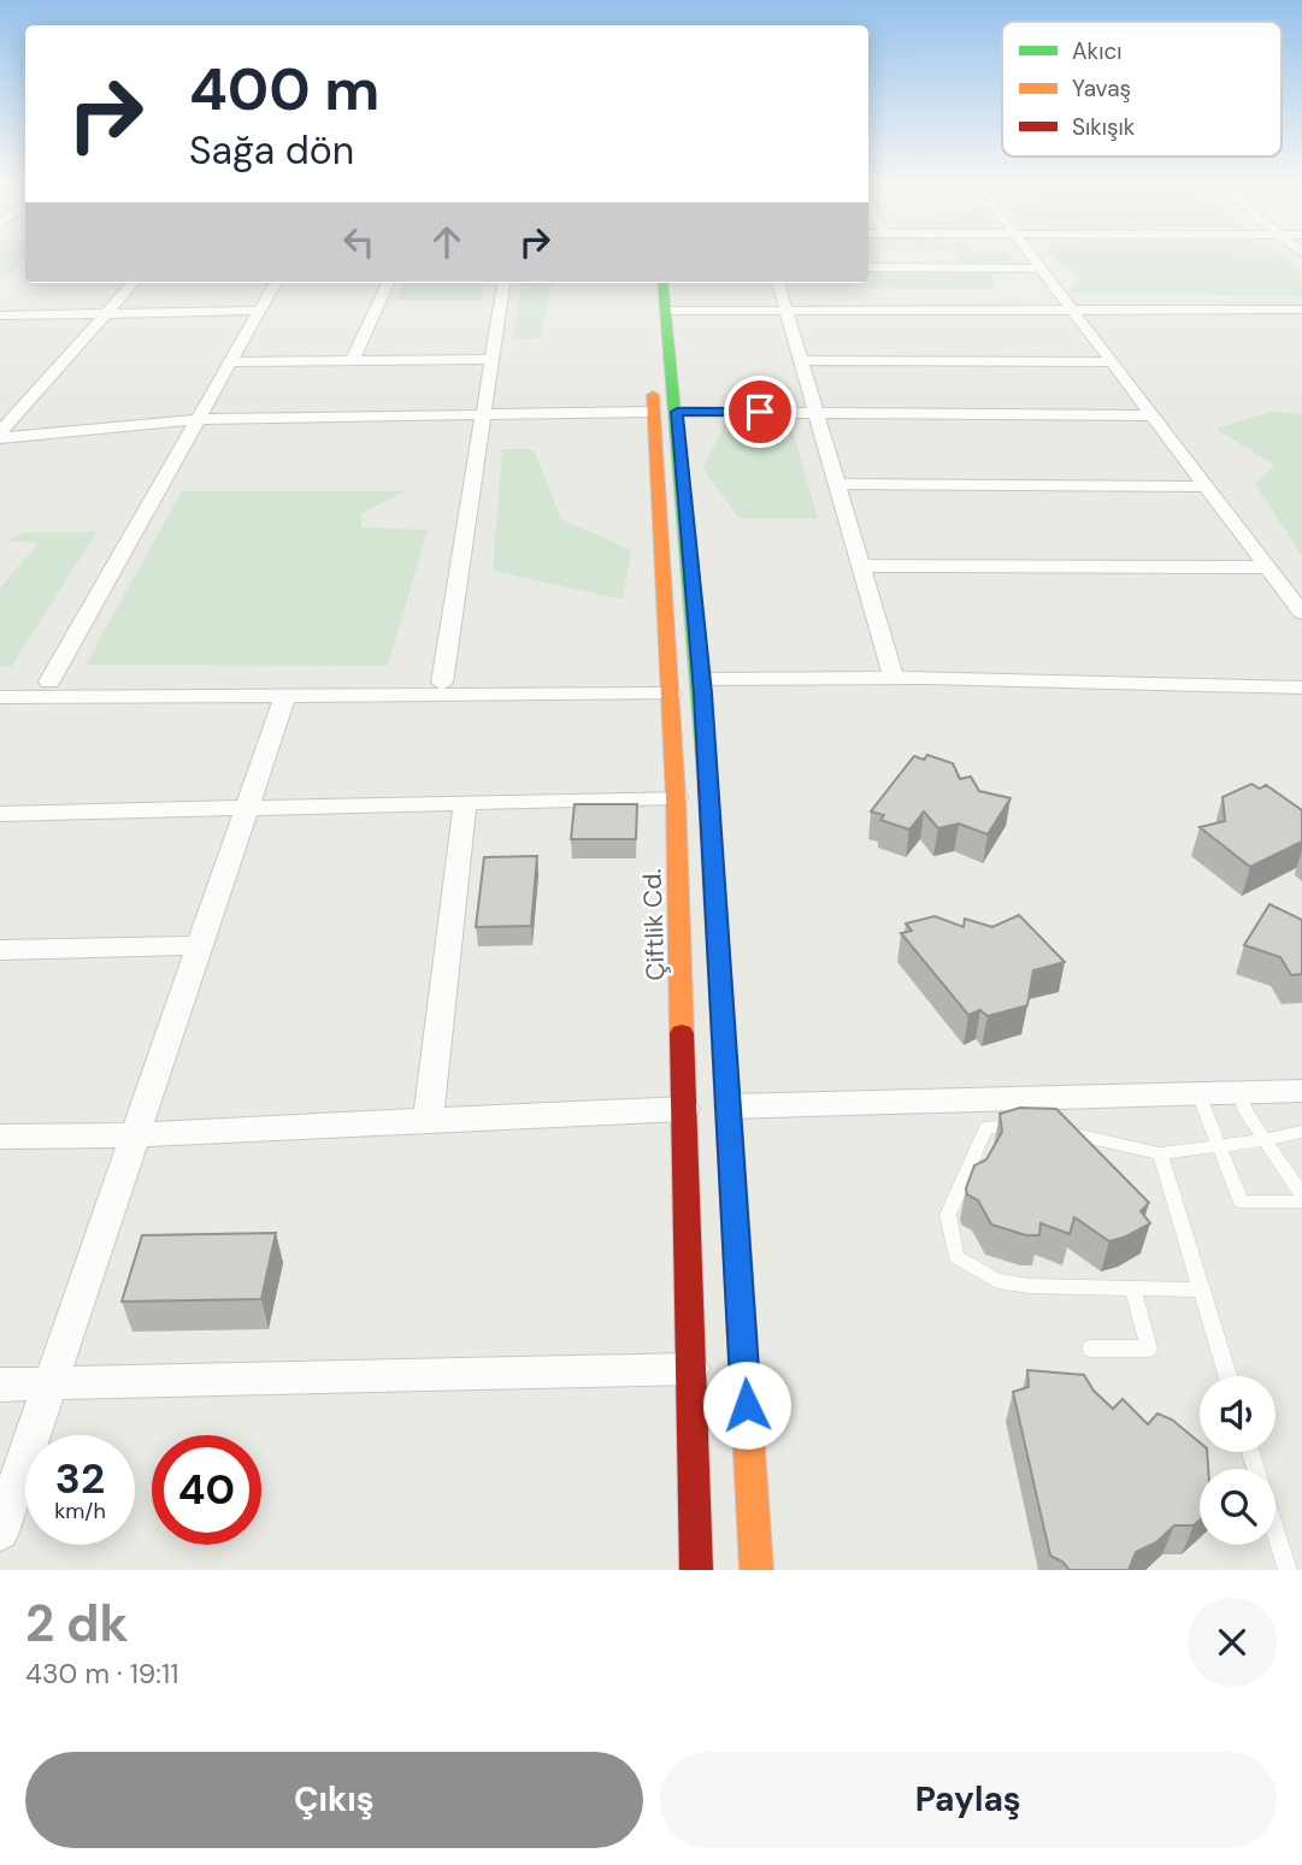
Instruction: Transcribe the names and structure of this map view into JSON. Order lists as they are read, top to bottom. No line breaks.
{"streets":{"street":["Çiftlik Cd."]},"legend":["Akıcı","Yavaş","Sıkışık"],"page":{"turn":["400 m","Sağa dön"],"speed":"32 km/h","limit":"40","heading":["2 dk","430 m · 19:11"],"buttons":["Çıkış","Paylaş"]}}
